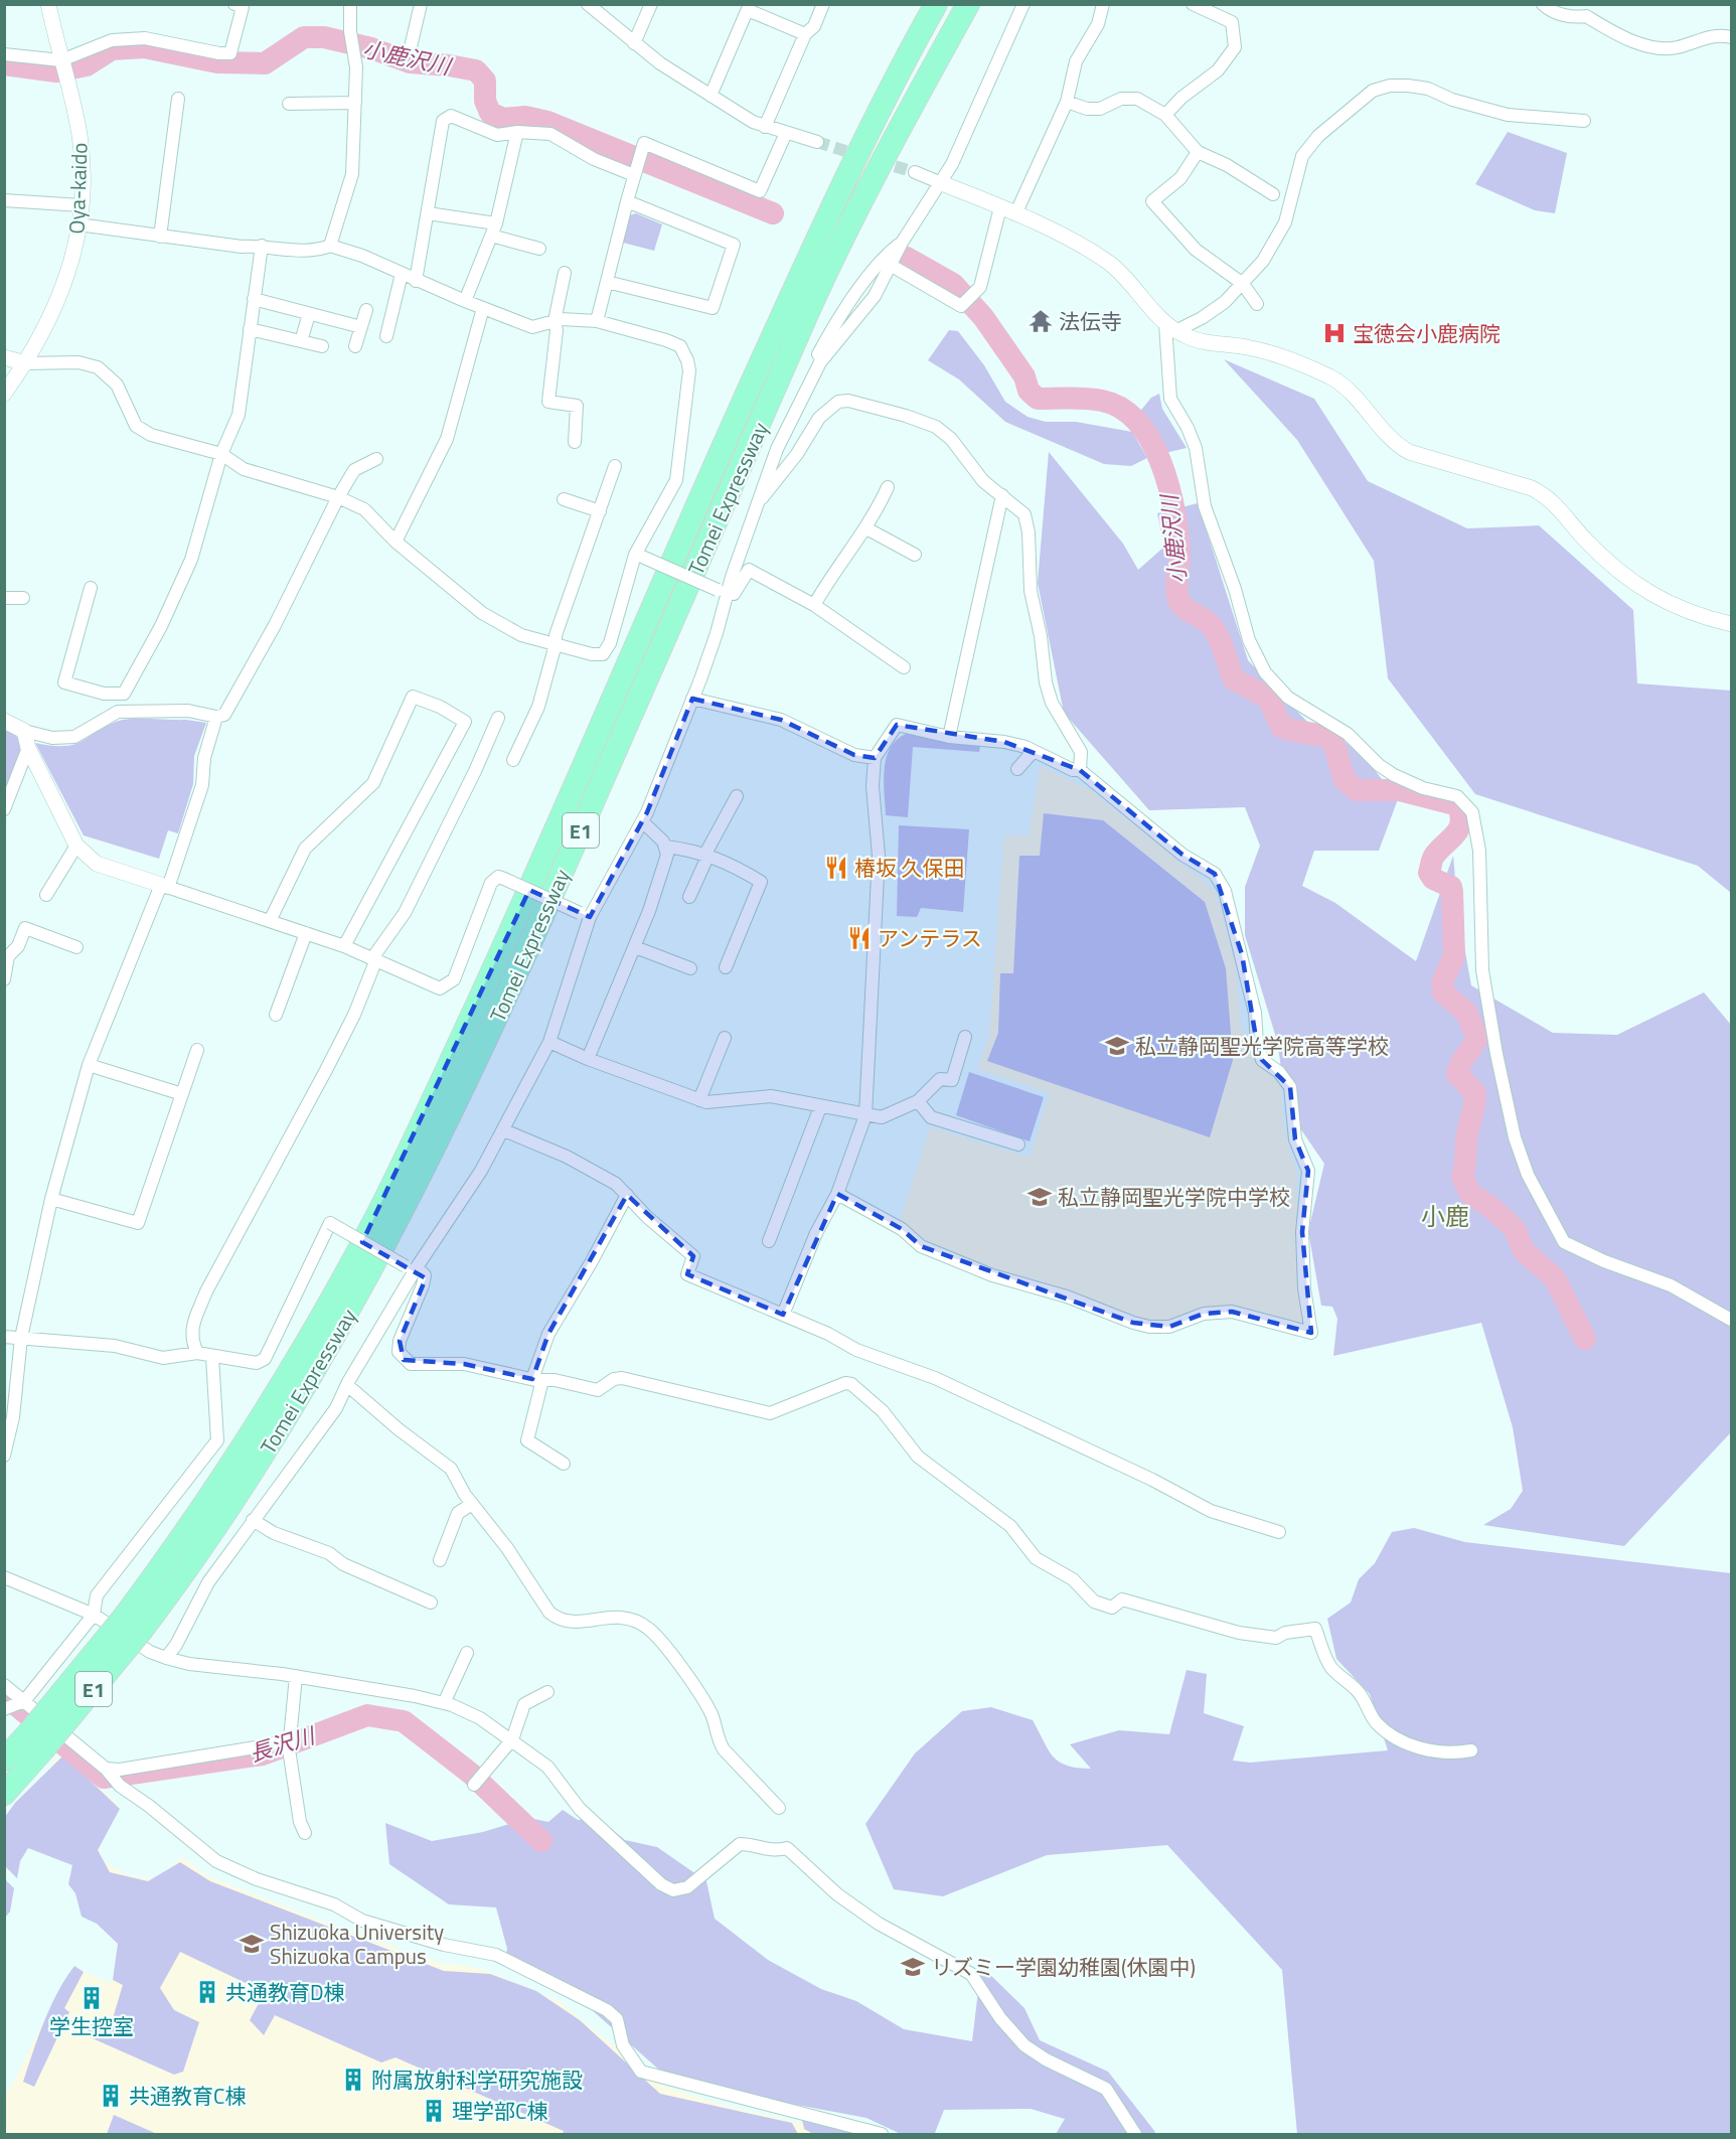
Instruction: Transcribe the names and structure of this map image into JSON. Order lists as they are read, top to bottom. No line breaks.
{"streets":{"highway":["Tomei Expressway","E1"],"street":["Oya-kaido"]},"districts":["小鹿"],"water":["小鹿沢川","長沢川"],"places":{"temple":["法伝寺"],"hospital":["宝徳会小鹿病院"],"restaurant":["椿坂 久保田","アンテラス"],"school or university":["私立静岡聖光学院高等学校","私立静岡聖光学院中学校","Shizuoka University Shizuoka Campus","リズミー学園幼稚園(休園中)"],"building":["共通教育D棟","学生控室","附属放射科学研究施設","共通教育C棟","理学部C棟"]}}
